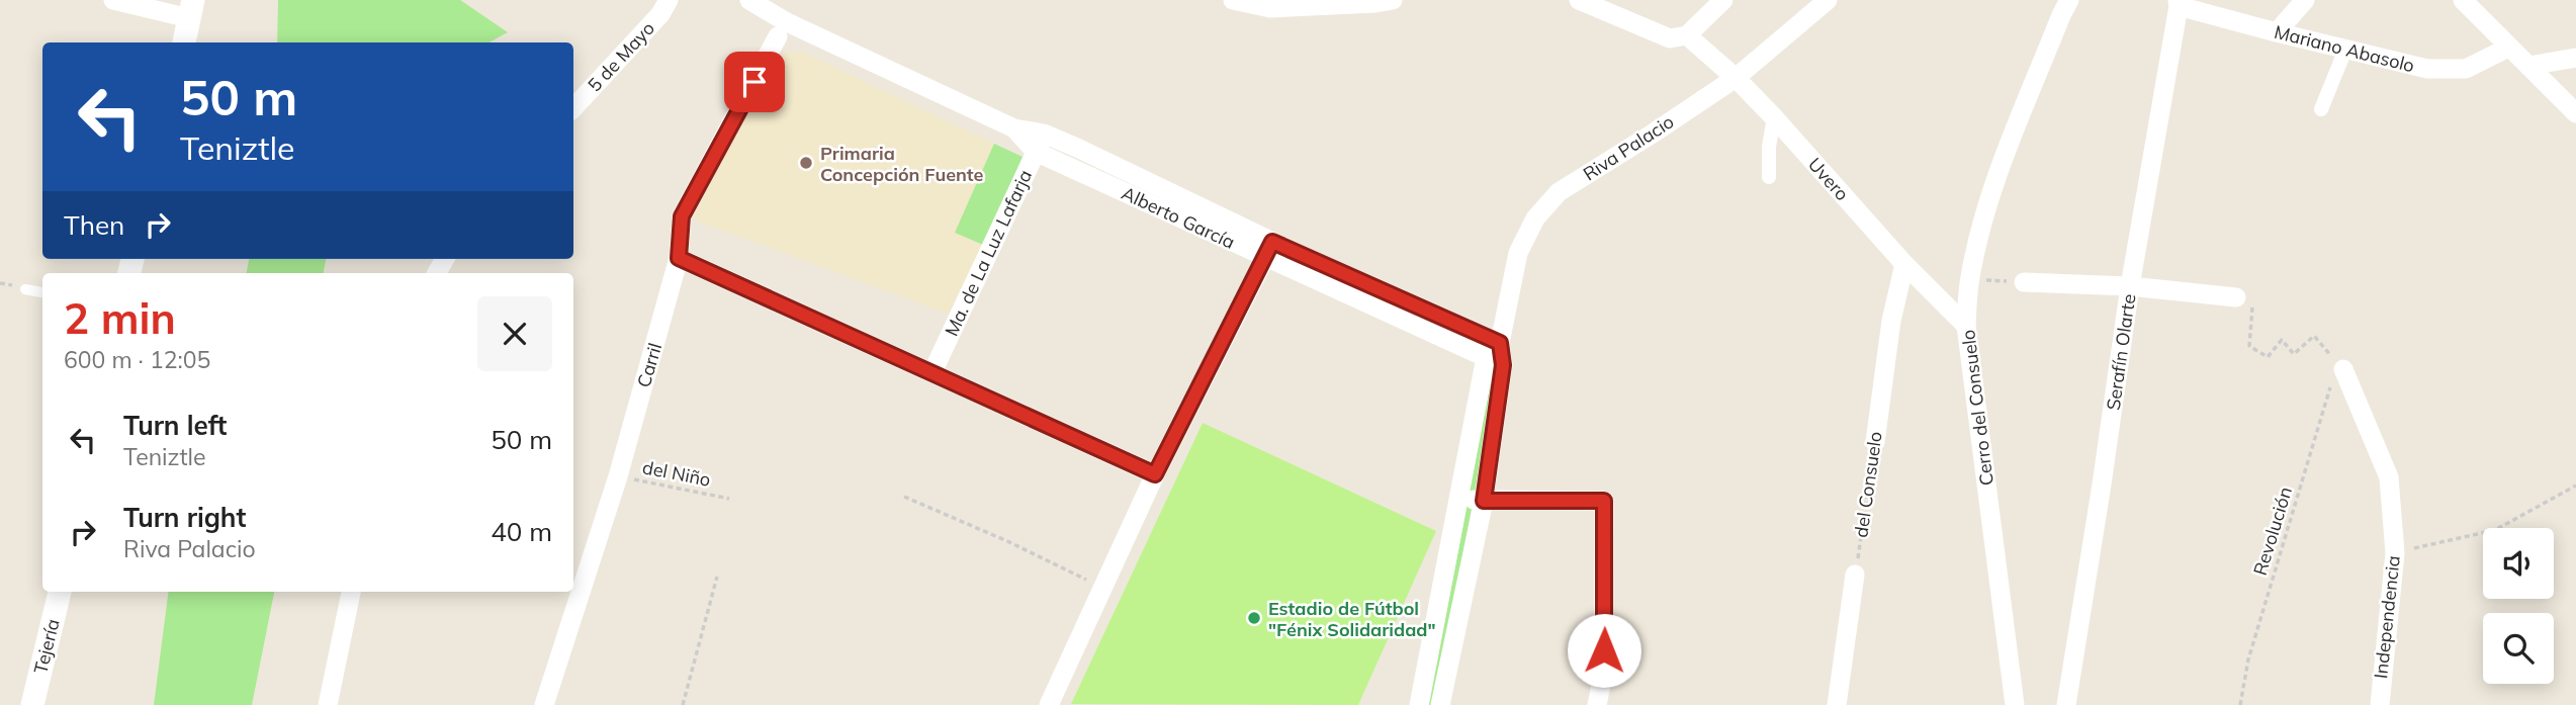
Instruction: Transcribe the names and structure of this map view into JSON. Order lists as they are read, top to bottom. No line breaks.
{"streets":{"street":["Mariano Abasolo","5 de Mayo","Riva Palacio","Uvero","Alberto García","Ma. de La Luz Lafarja","Serafín Olarte","Carril","Cerro del Consuelo","del Consuelo","Independencia","Tejería"],"path":["del Niño","Revolución"]},"crossings":[["Mariano Abasolo","Serafín Olarte"],["Riva Palacio","Uvero"],["Riva Palacio","Alberto García"],["Uvero","Cerro del Consuelo"],["Uvero","del Consuelo"],["Alberto García","Ma. de La Luz Lafarja"],["Carril","del Niño"],["Revolución","Independencia"]],"places":["Primaria Concepción Fuente","Estadio de Fútbol \"Fénix Solidaridad\""],"page":{"turn":["50 m","Teniztle"],"then":"Then","heading":["2 min","600 m · 12:05"],"list":[{"name":"Turn left","note":"Teniztle","value":"50 m"},{"name":"Turn right","note":"Riva Palacio","value":"40 m"}]}}
